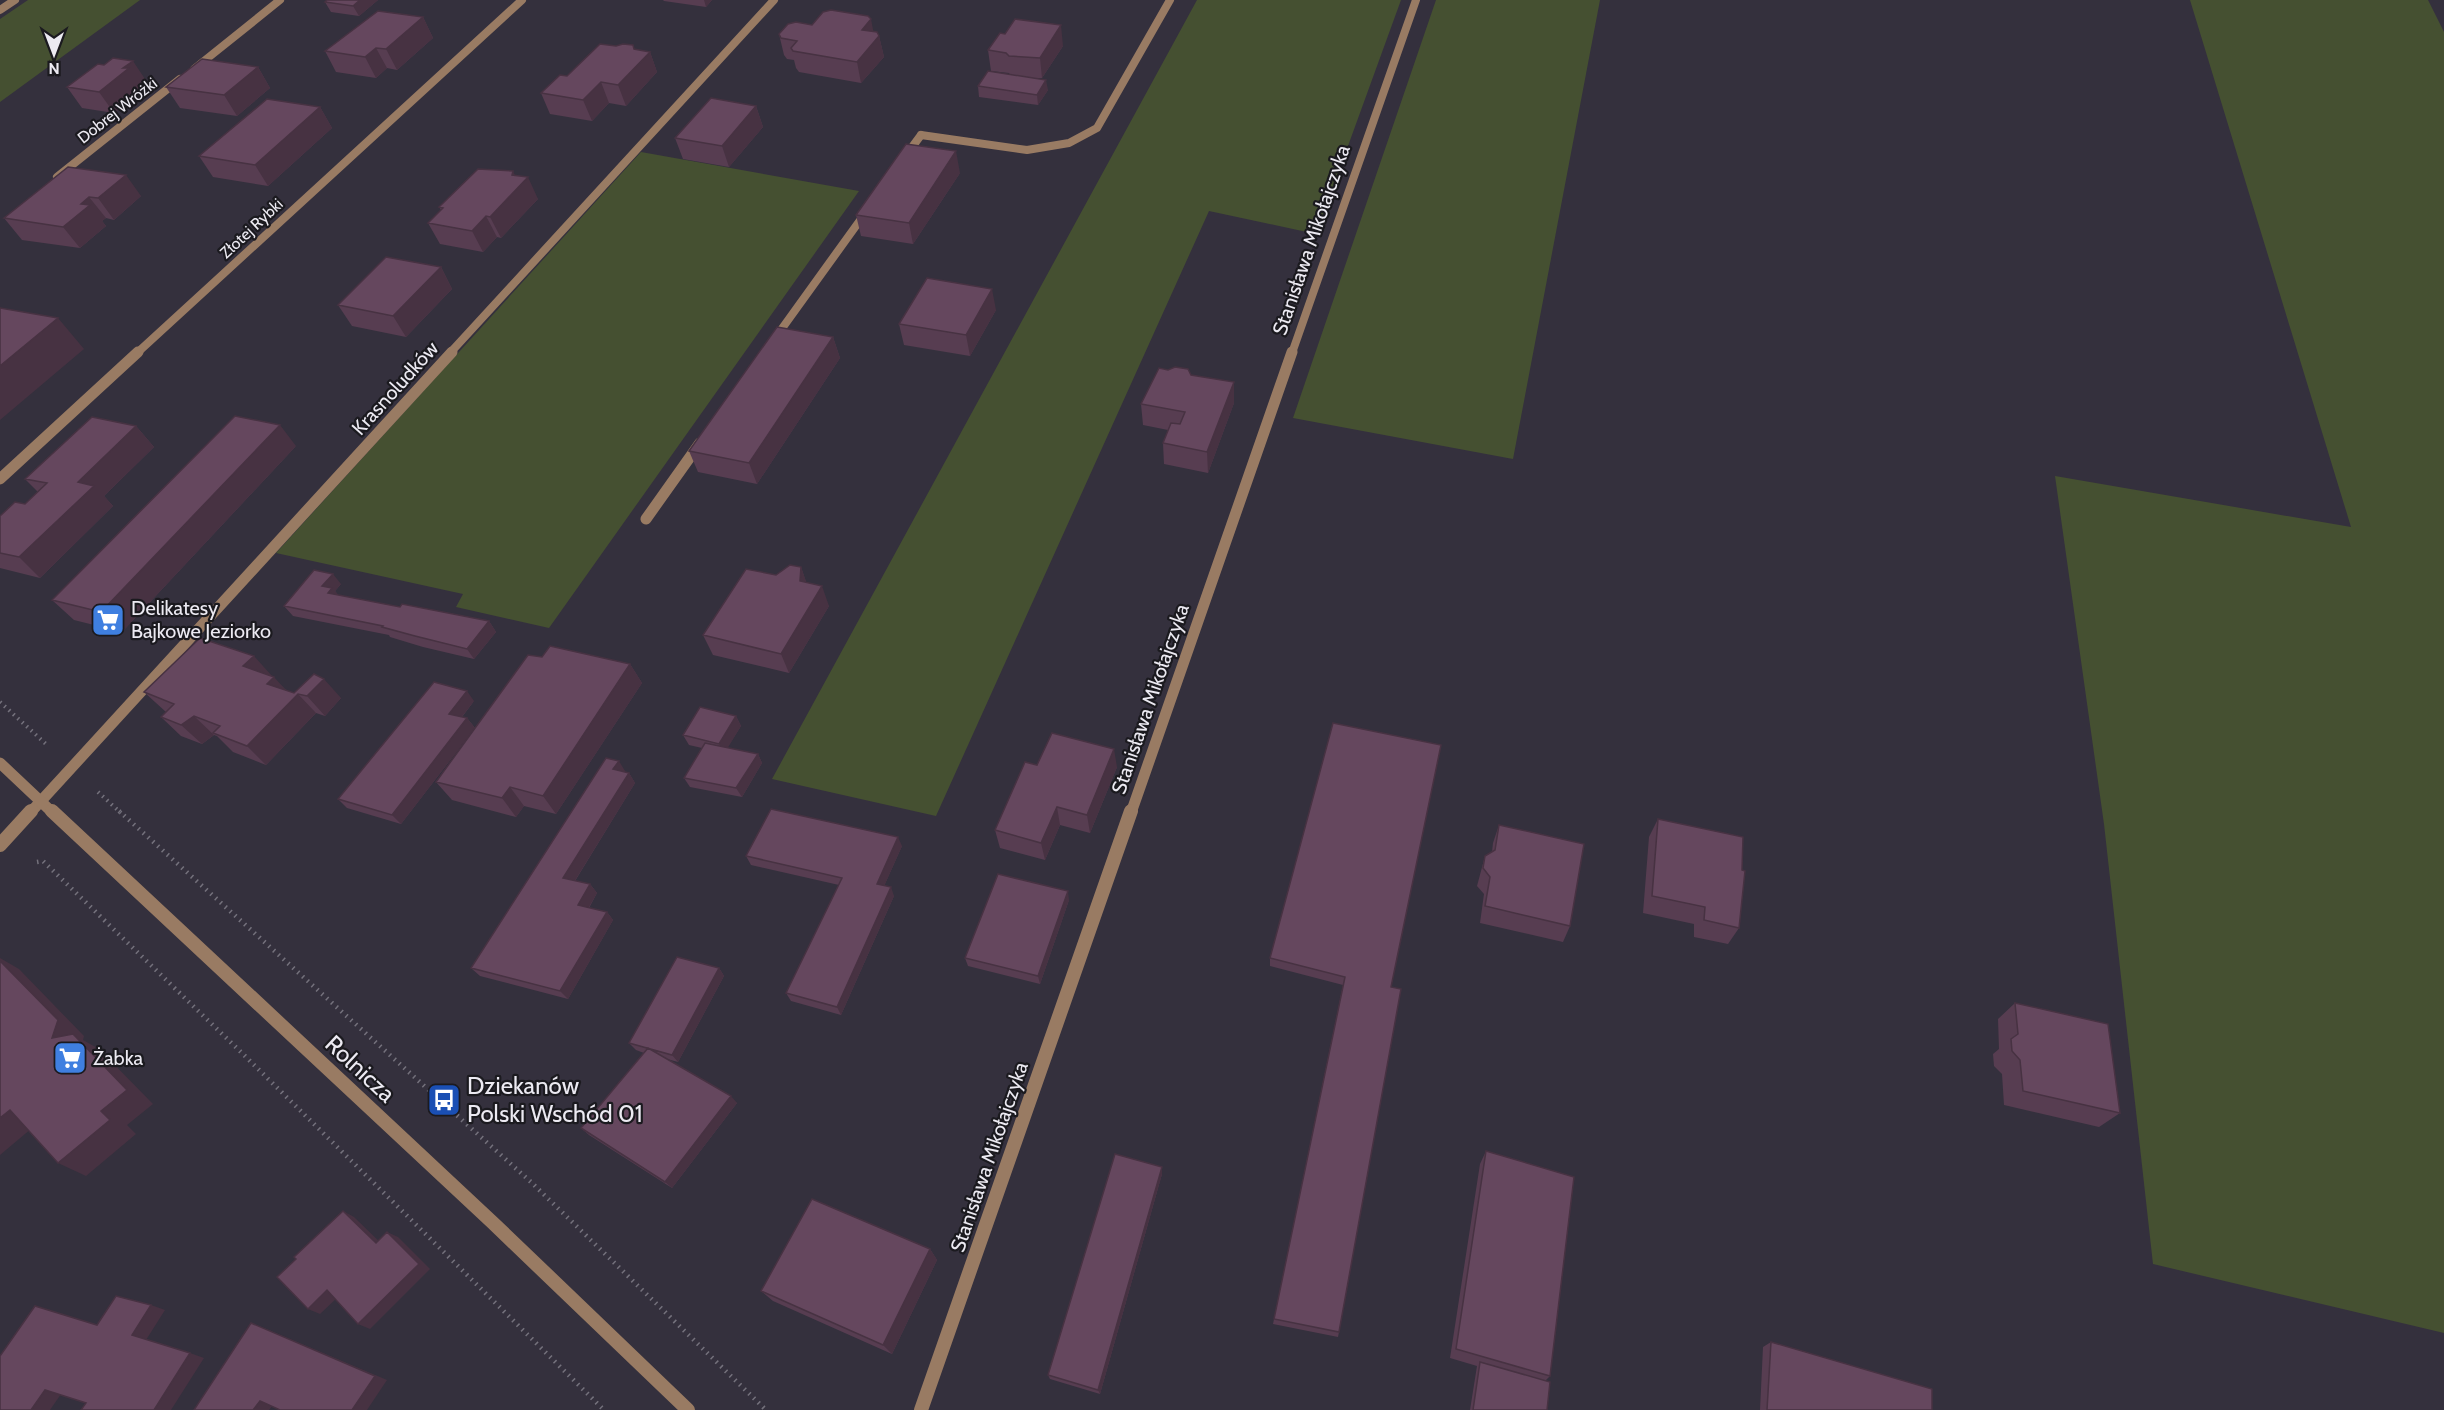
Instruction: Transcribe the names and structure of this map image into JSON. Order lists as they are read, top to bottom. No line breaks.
{"streets":{"street":["Dobrej Wróżki","Złotej Rybki","Stanisława Mikołajczyka","Krasnoludków","Rolnicza"]},"crossings":[["Krasnoludków","Rolnicza"]],"places":{"supermarket":["Delikatesy Bajkowe Jeziorko","Żabka"],"bus stop":["Dziekanów Polski Wschód 01"]},"north":"bottom"}
